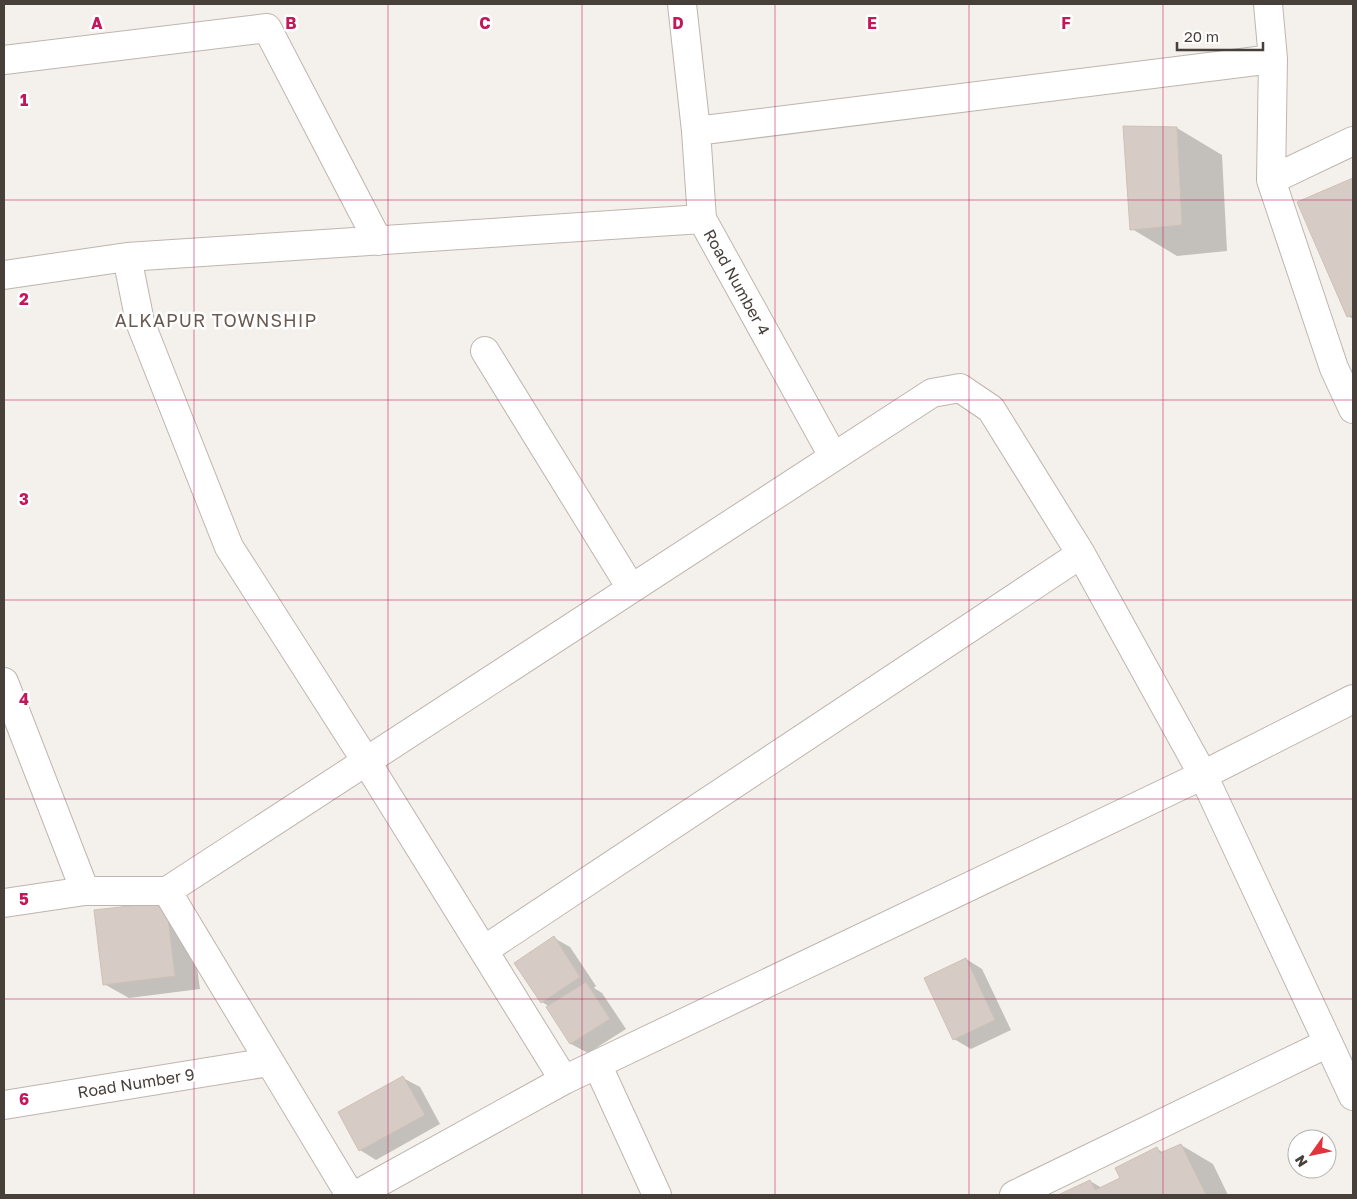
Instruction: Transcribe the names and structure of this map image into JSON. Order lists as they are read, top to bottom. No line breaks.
{"streets":{"street":["Road Number 4","Road Number 9"]},"districts":["ALKAPUR TOWNSHIP"],"scale_bar":"20 m","north":"bottom left","grid":{"columns":["A","B","C","D","E","F"],"rows":["1","2","3","4","5","6"]}}
